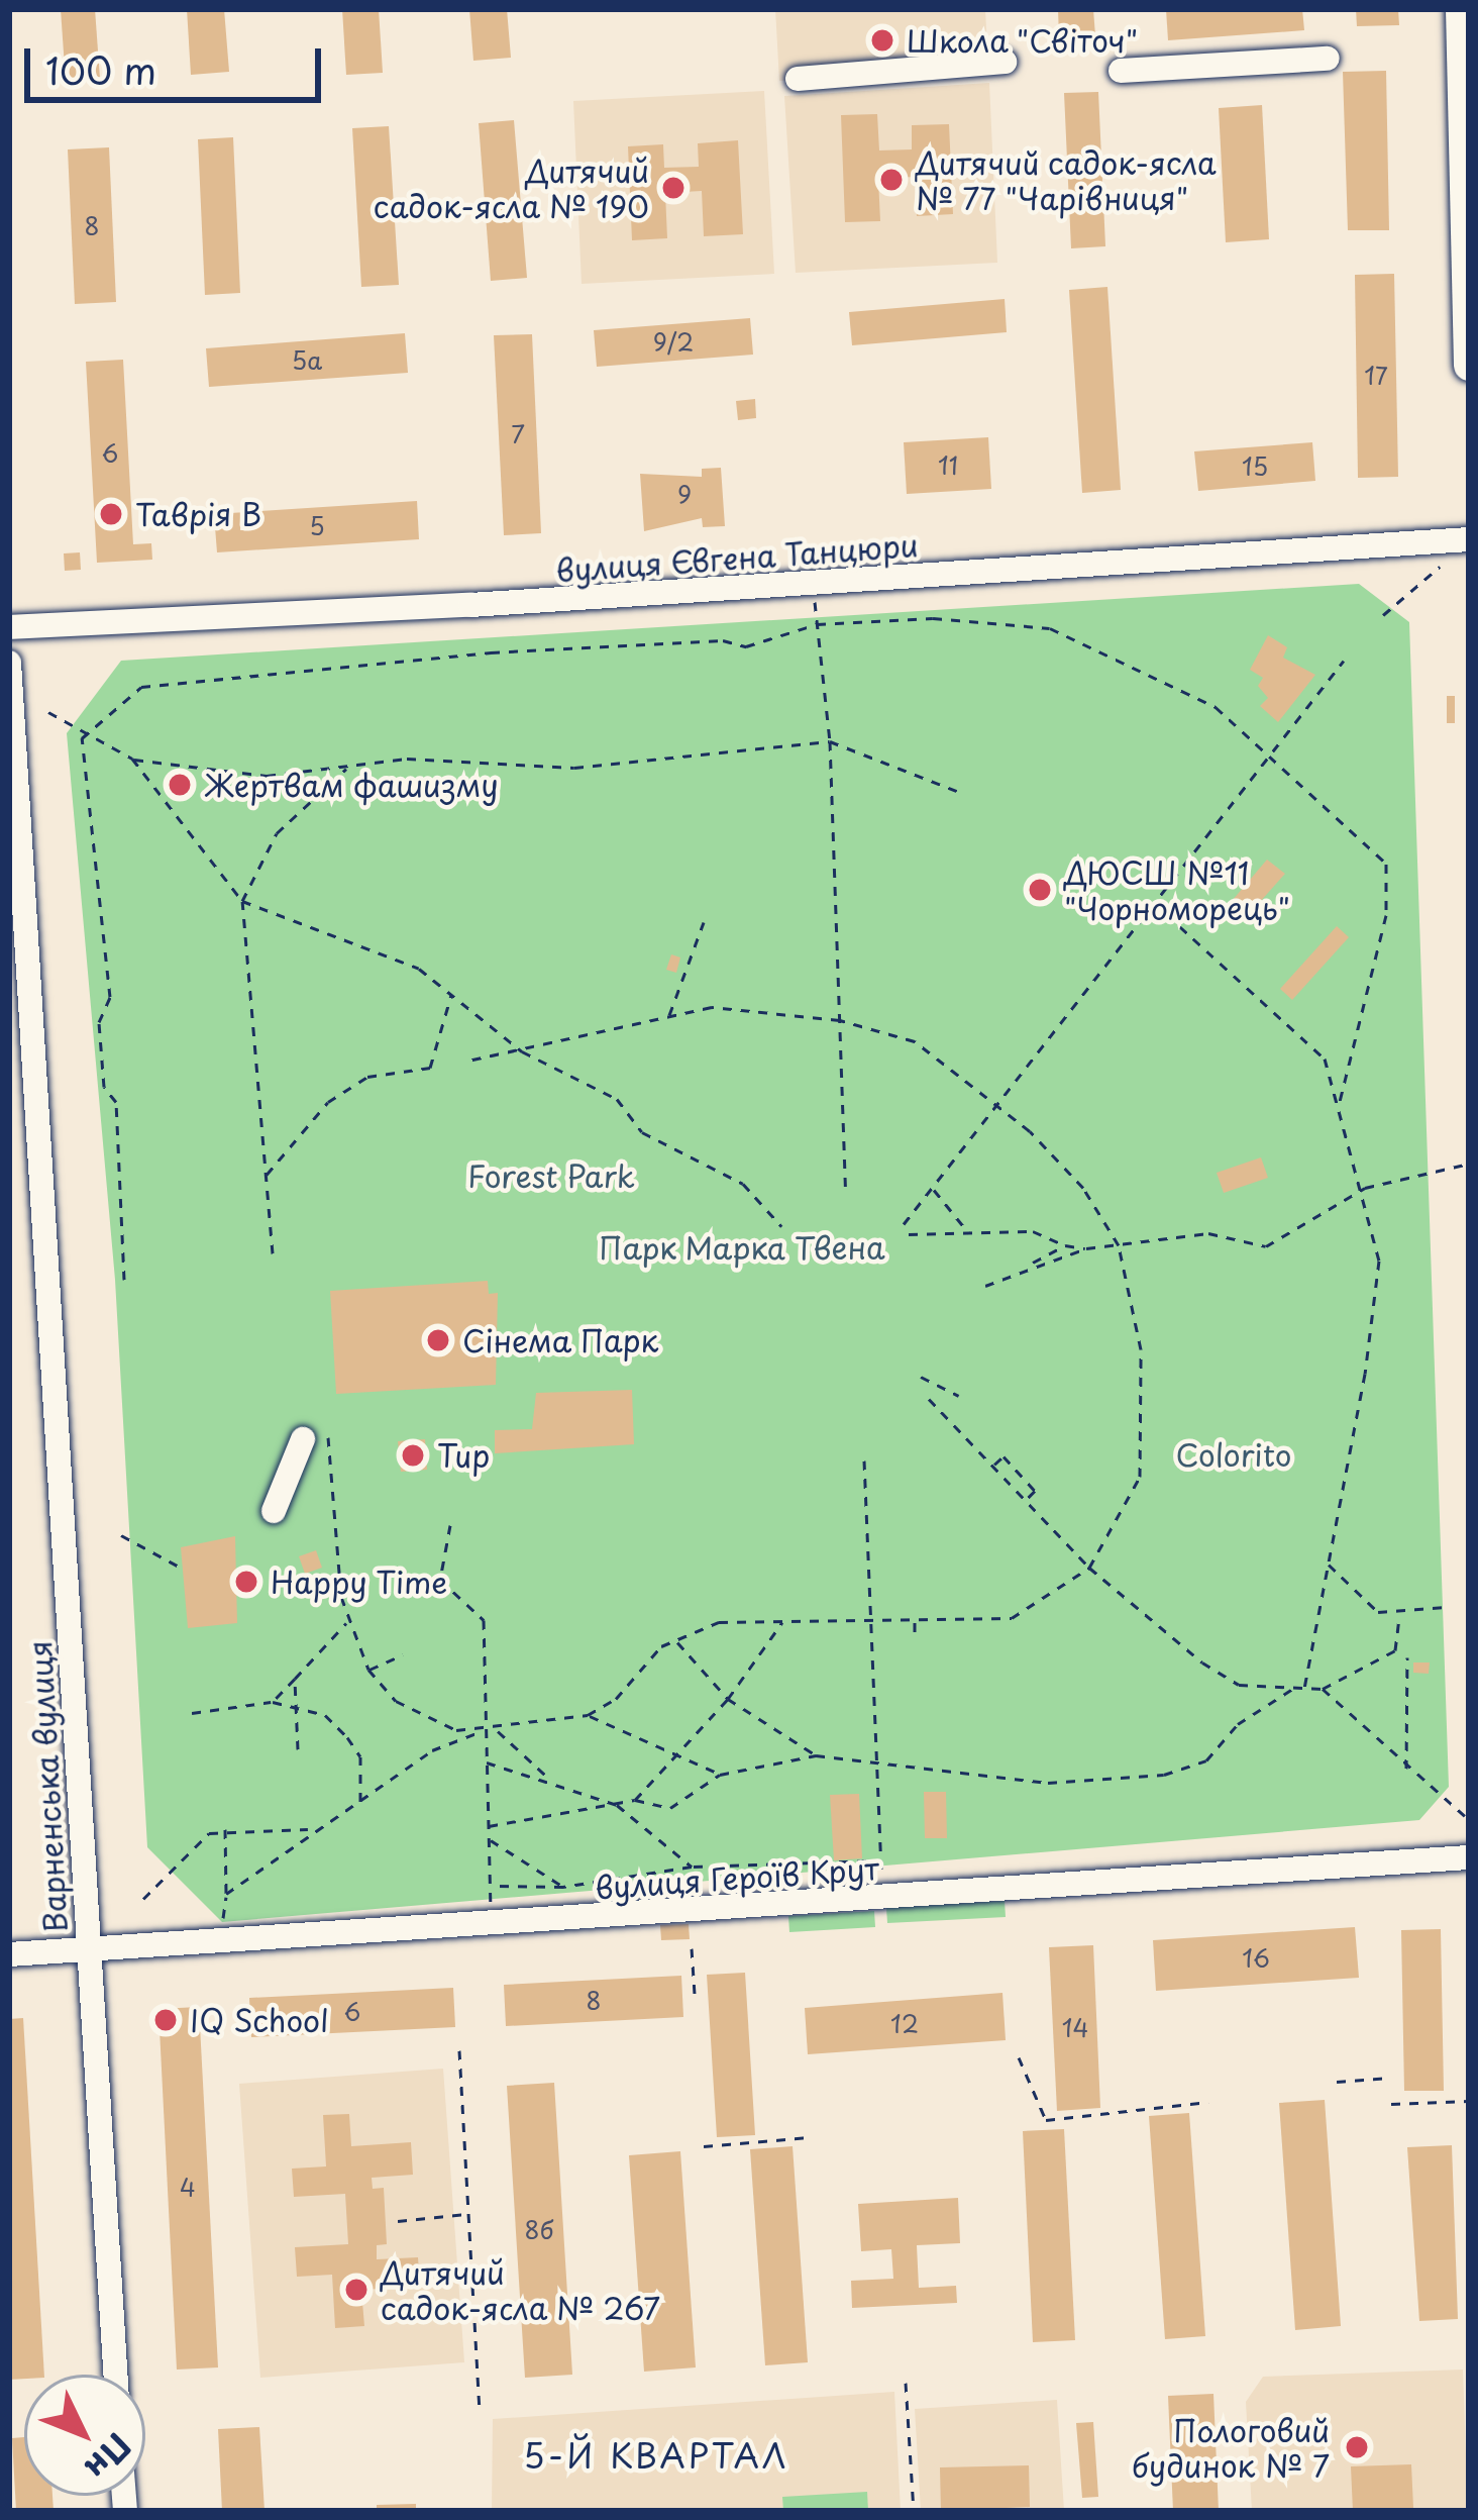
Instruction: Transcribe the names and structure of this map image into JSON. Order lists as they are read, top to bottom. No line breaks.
{"streets":{"street":["вулиця Євгена Танцюри","Варненська вулиця","вулиця Героїв Крут"]},"crossings":[["Варненська вулиця","вулиця Героїв Крут"]],"districts":["5-Й КВАРТАЛ"],"parks":["Forest Park","Парк Марка Твена","Colorito"],"places":["Школа \"Світоч\"","Дитячий садок-ясла № 77 \"Чарівниця\"","Дитячий садок-ясла № 190","Таврія В","Жертвам фашизму","ДЮСШ №11 \"Чорноморець\"","Сінема Парк","Тир","Happy Time","IQ School","Дитячий садок-ясла № 267","Пологовий будинок № 7"],"house_numbers":["8","9/2","5а","17","7","6","11","15","9","5","16","8","6","12","14","4","8б"],"scale_bar":"100 m","north":"bottom right"}
